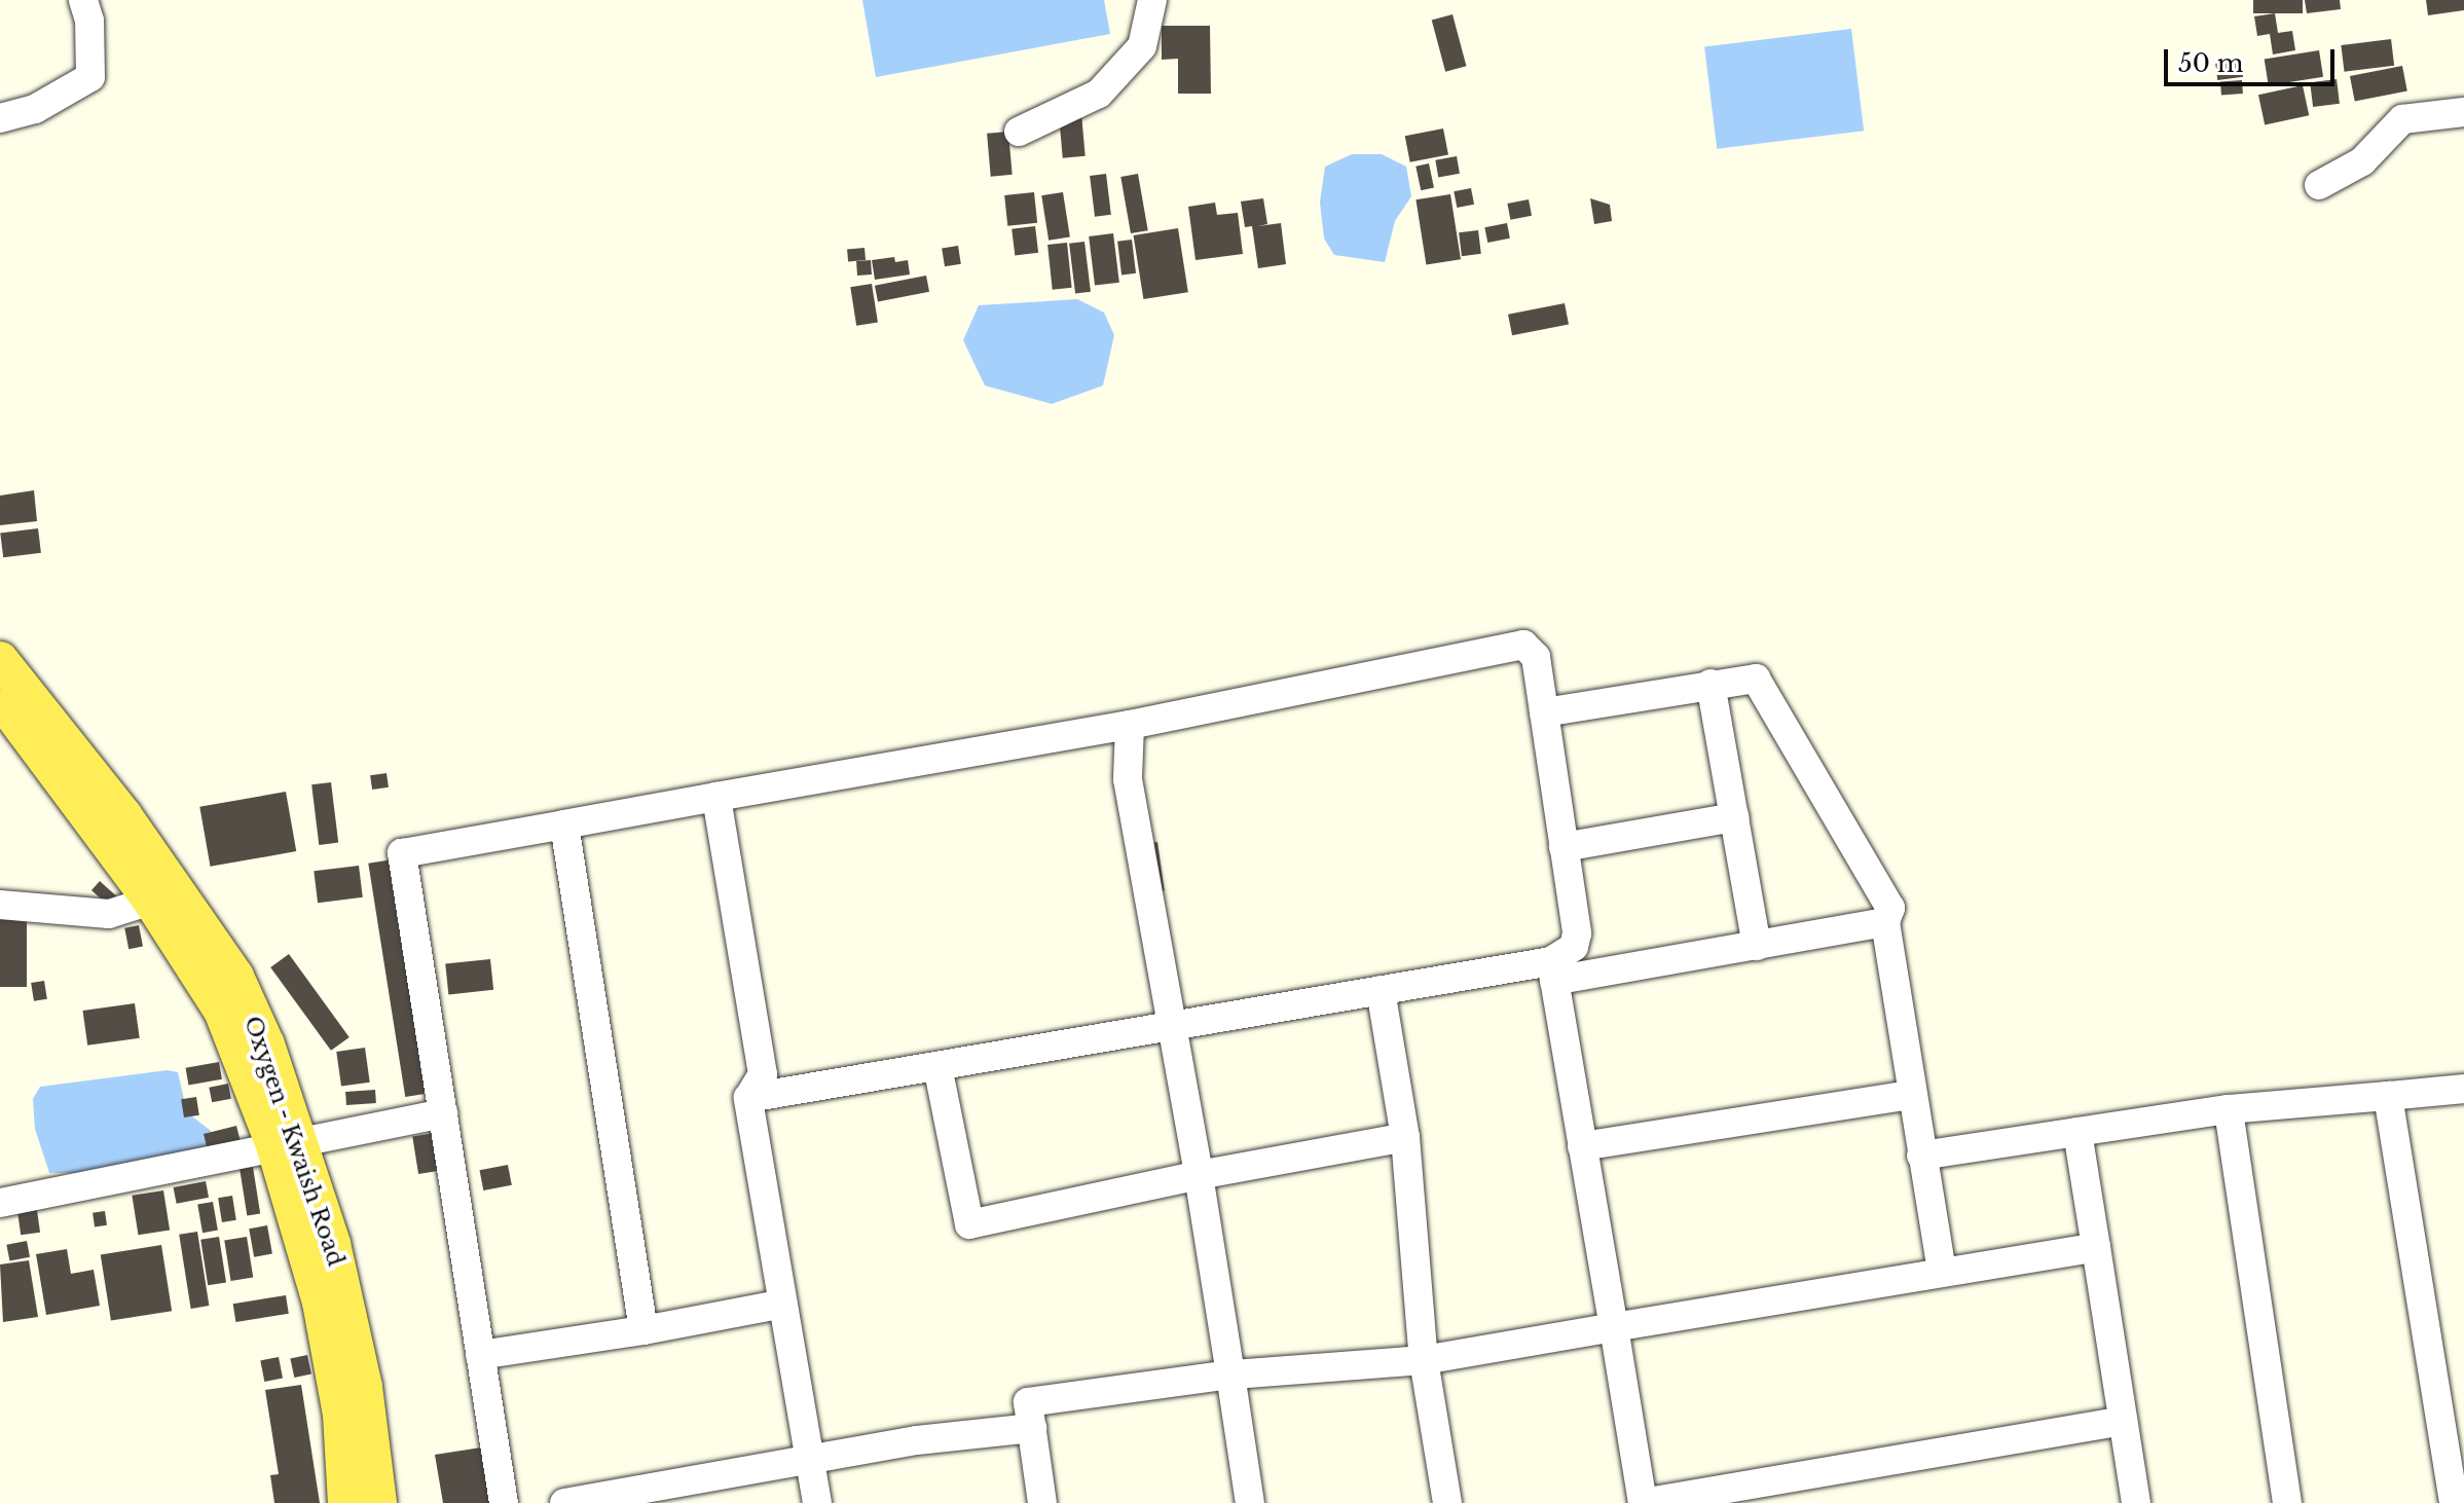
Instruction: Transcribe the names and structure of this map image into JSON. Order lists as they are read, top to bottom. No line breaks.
{"streets":{"main road":["Oxygen - Kwaish Road"]},"scale_bar":"50 m"}
